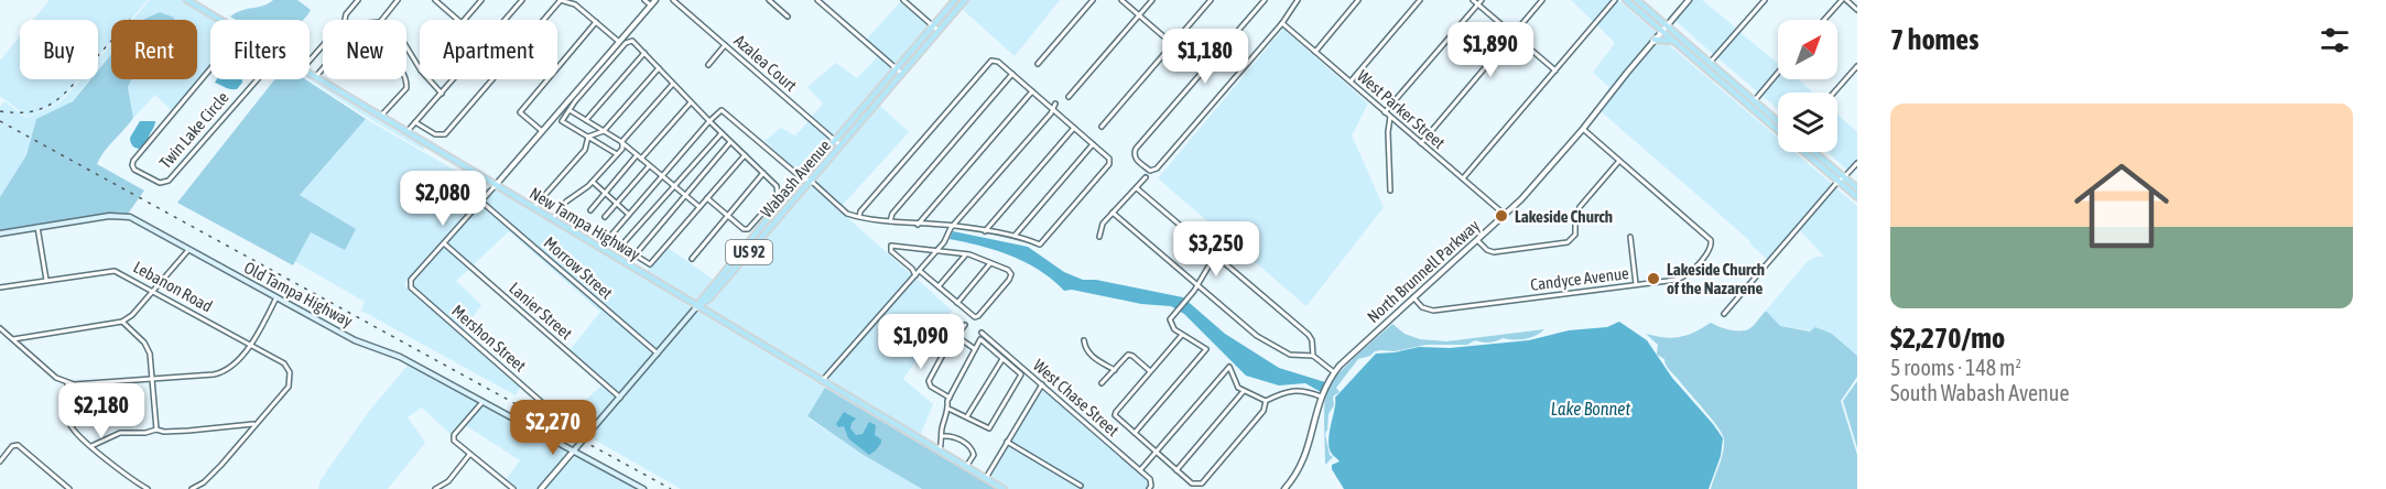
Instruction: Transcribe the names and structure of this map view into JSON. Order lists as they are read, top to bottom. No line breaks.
{"streets":{"main road":["Wabash Avenue","New Tampa Highway","US 92","Old Tampa Highway"],"street":["Azalea Court","West Parker Street","Twin Lake Circle","Morrow Street","North Brunnell Parkway","Candyce Avenue","Lebanon Road","Lanier Street","Mershon Street","West Chase Street"]},"crossings":[["Azalea Court","Wabash Avenue"],["West Parker Street","North Brunnell Parkway"],["Wabash Avenue","New Tampa Highway"],["North Brunnell Parkway","Candyce Avenue"],["Lanier Street","Mershon Street"]],"water":["Lake Bonnet"],"places":["Lakeside Church","Lakeside Church of the Nazarene"],"north":"top right","page":{"heading":"7 homes","chip":["Buy","Rent","Filters","New","Apartment"],"price":["$1,890","$1,180","$2,080","$3,250","$1,090","$2,180","$2,270"],"list":[{"name":"$2,270/mo","note":"5 rooms · 148 m² · South Wabash Avenue"}]}}
